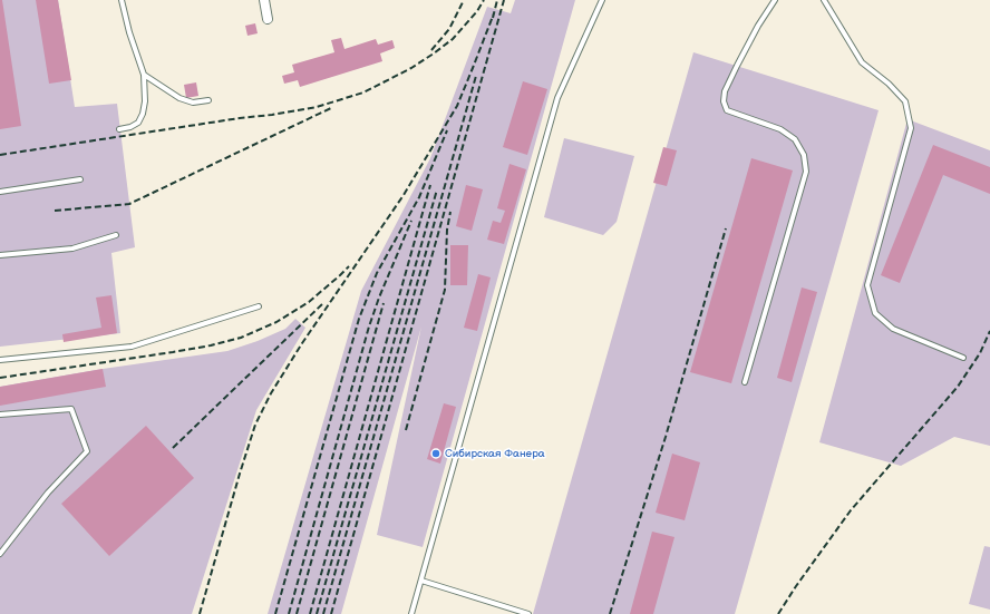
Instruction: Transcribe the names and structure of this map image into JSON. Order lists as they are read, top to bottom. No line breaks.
{"places":["Сибирская Фанера"]}
